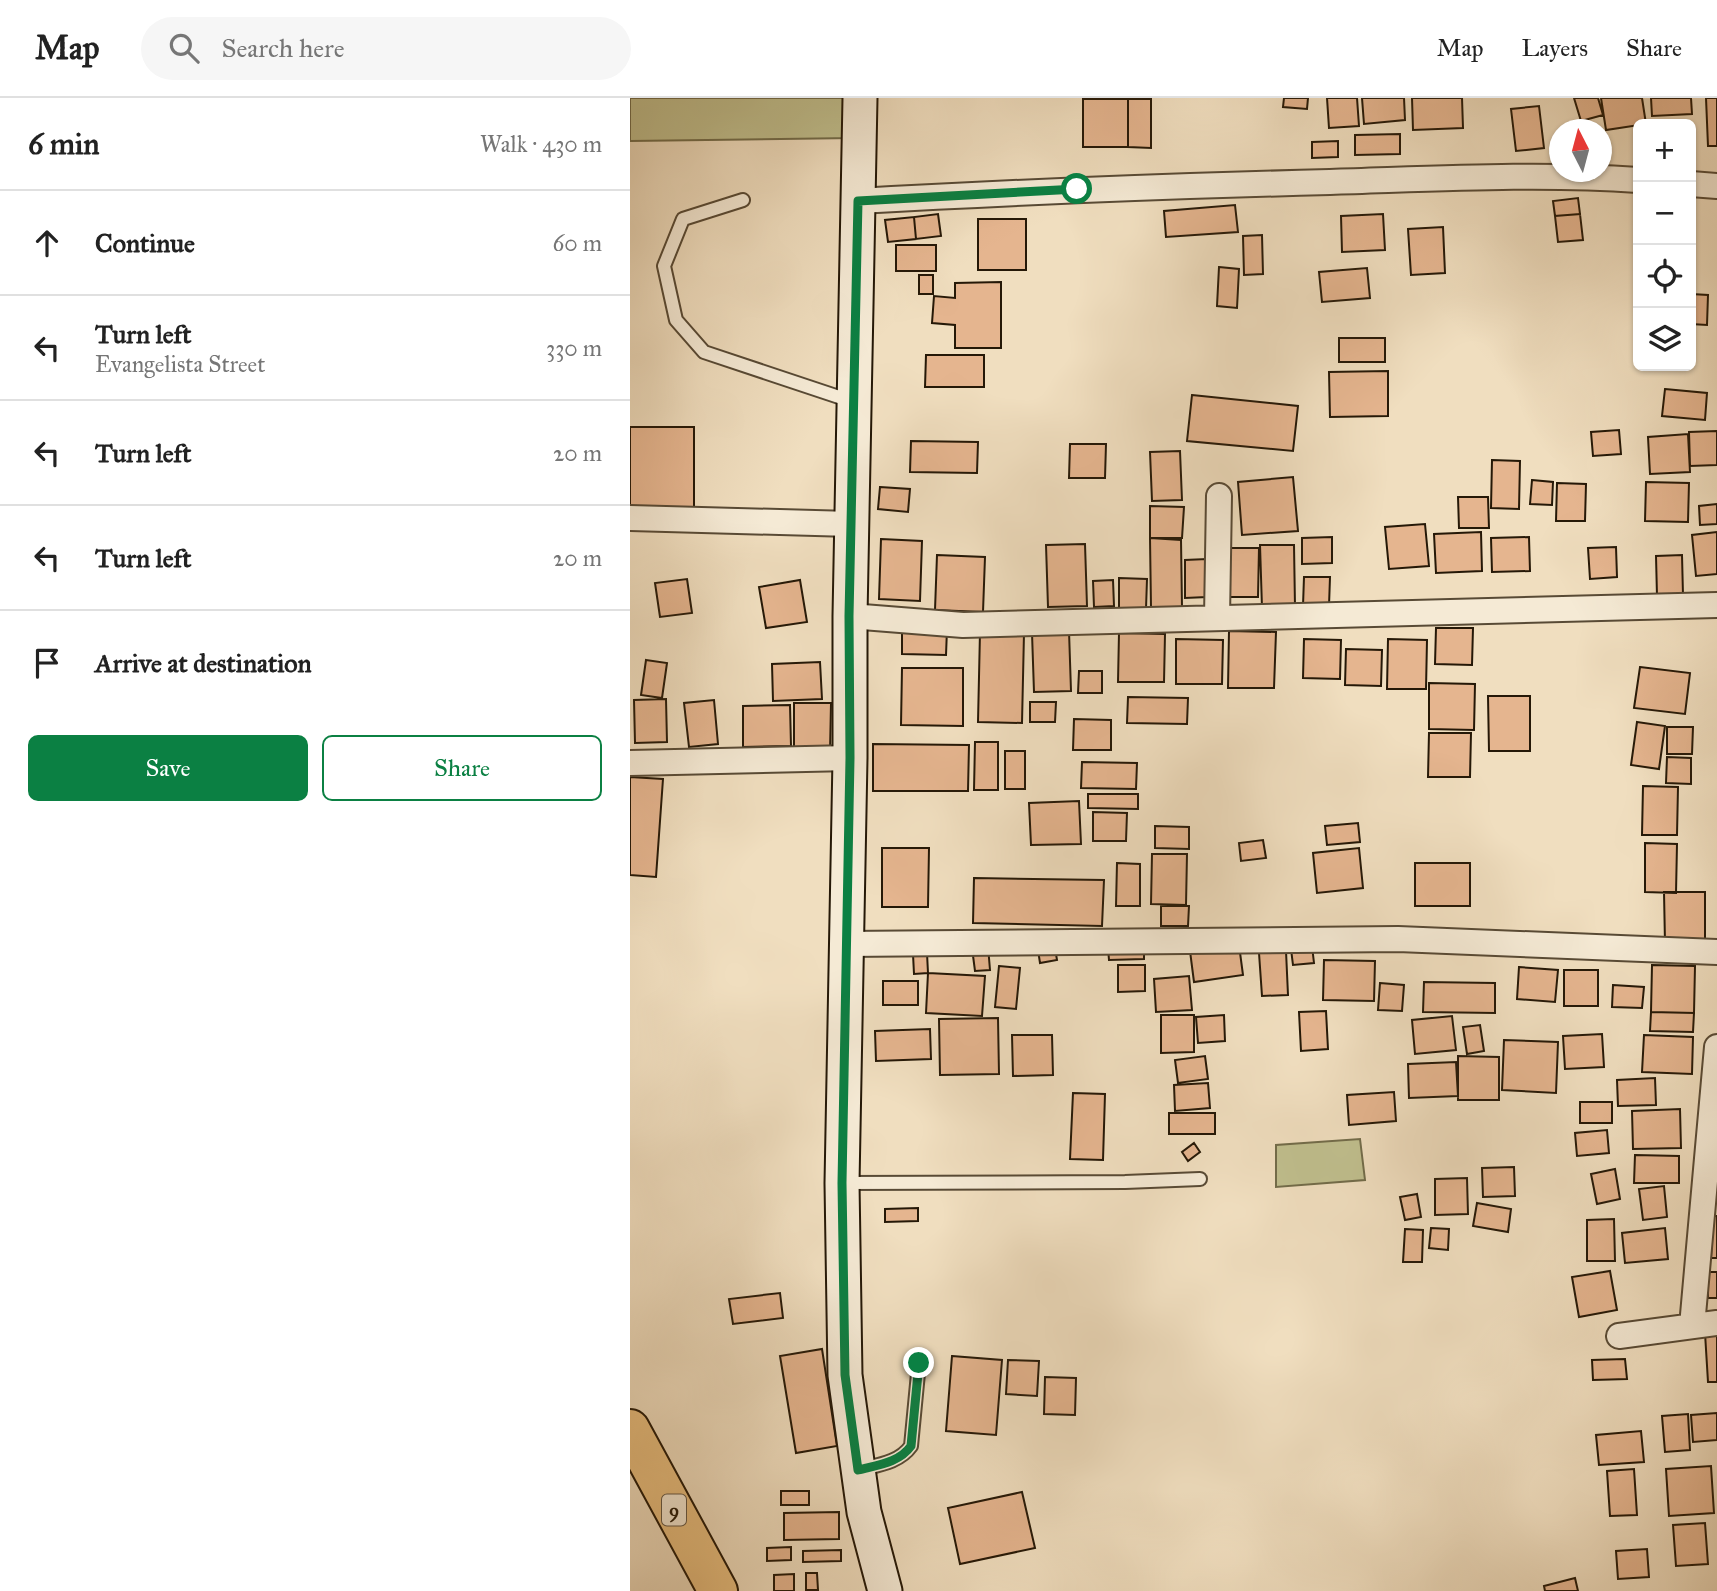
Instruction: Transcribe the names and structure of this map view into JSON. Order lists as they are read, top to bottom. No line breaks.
{"streets":{"highway":["9"]},"north":"top","page":{"header":"Map","search":"Search here","nav":["Map","Layers","Share"],"heading":["6 min","Walk · 430 m"],"map_buttons":["+","−"],"list":[["Continue","60 m"],["Turn left","Evangelista Street","330 m"],["Turn left","20 m"],["Turn left","20 m"],"Arrive at destination"],"buttons":["Save","Share"]}}
